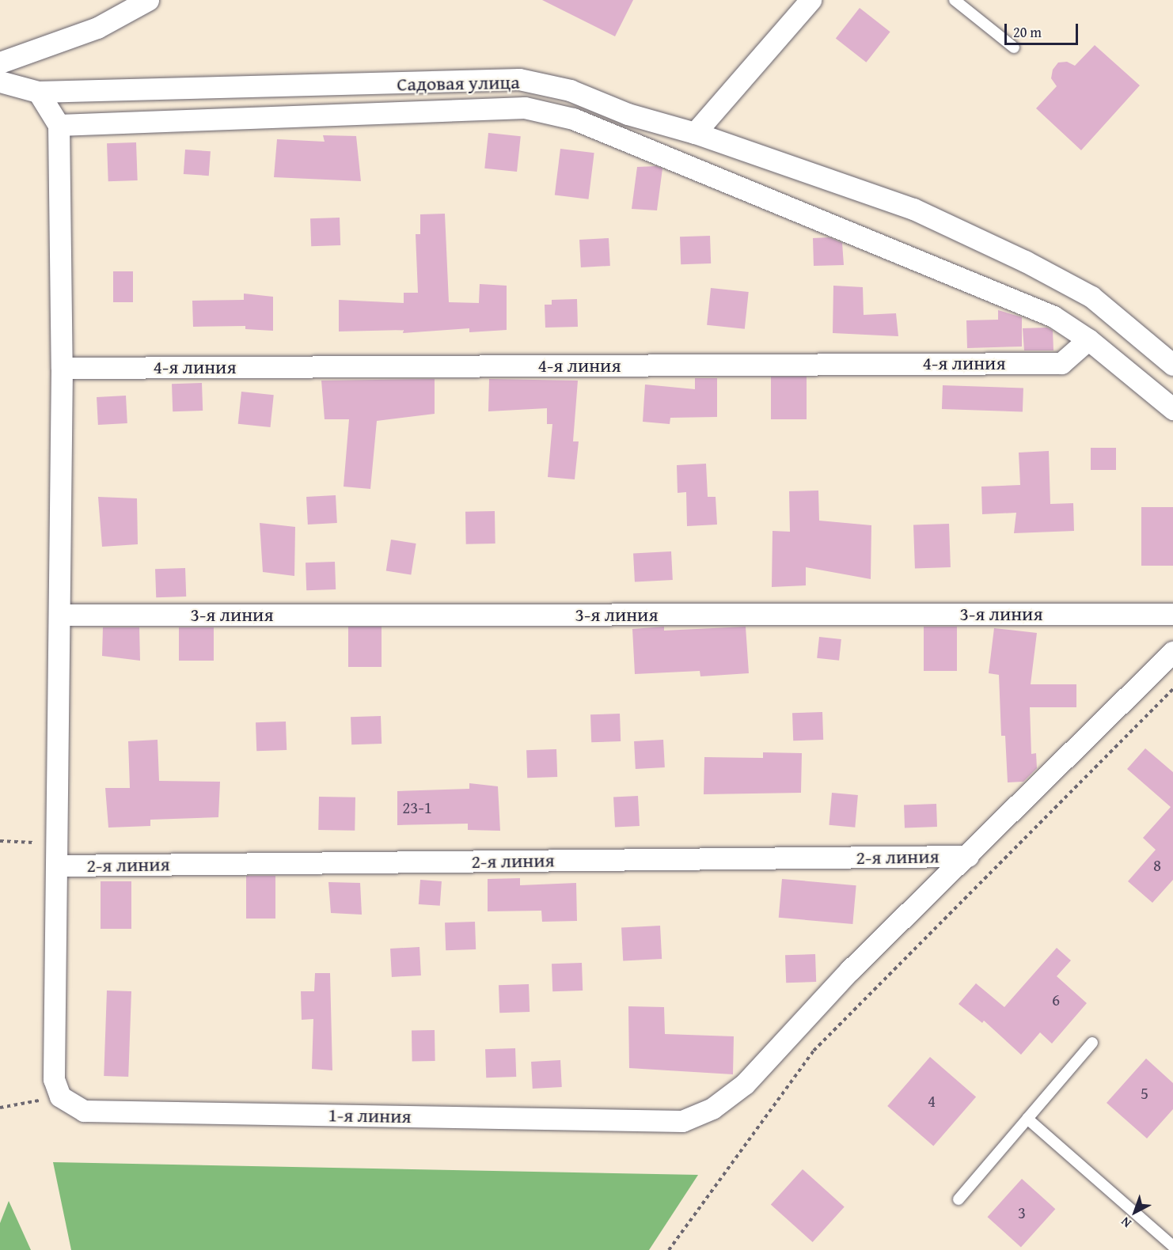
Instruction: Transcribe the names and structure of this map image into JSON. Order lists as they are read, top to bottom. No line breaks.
{"streets":{"street":["Садовая улица","4-я линия","3-я линия","2-я линия","1-я линия"]},"crossings":[["2-я линия","1-я линия"]],"house_numbers":["23-1","8","6","5","4","3"],"scale_bar":"20 m","north":"bottom left"}
